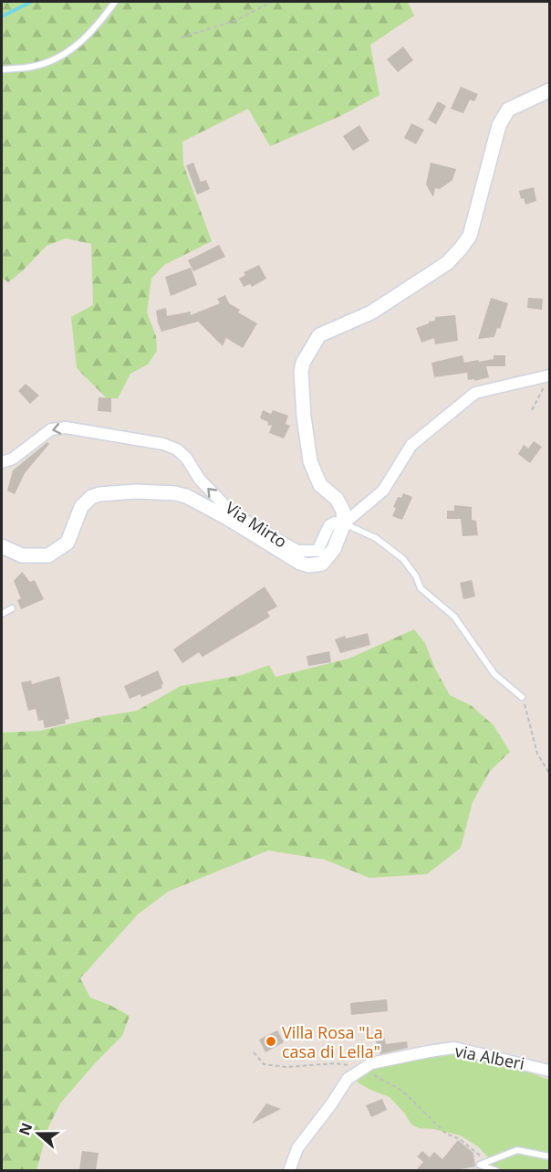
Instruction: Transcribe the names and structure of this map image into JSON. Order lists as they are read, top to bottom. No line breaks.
{"streets":{"street":["Via Mirto","via Alberi"]},"one_way":["Via Mirto"],"places":["Villa Rosa \"La casa di Lella\""],"north":"left"}
